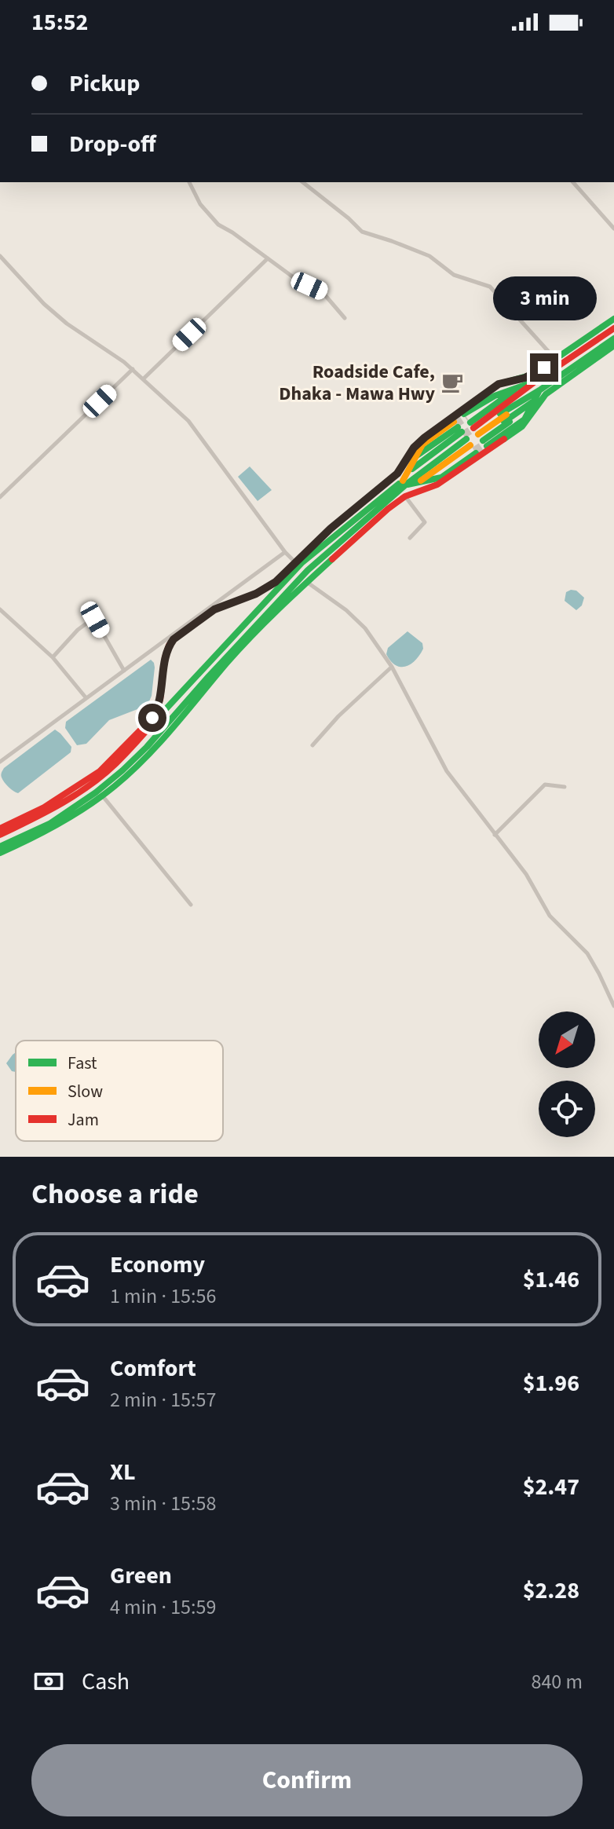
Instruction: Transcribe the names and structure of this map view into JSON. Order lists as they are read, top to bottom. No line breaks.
{"places":{"cafe":["Roadside Cafe, Dhaka - Mawa Hwy"]},"legend":["Fast","Slow","Jam"],"north":"bottom left","page":{"status":"15:52","banner":["Pickup","Drop-off"],"bubble":"3 min","heading":"Choose a ride","list":[{"name":"Economy","note":"1 min · 15:56","value":"$1.46"},{"name":"Comfort","note":"2 min · 15:57","value":"$1.96"},{"name":"XL","note":"3 min · 15:58","value":"$2.47"},{"name":"Green","note":"4 min · 15:59","value":"$2.28"}],"pay":["Cash","840 m"],"buttons":"Confirm"}}
